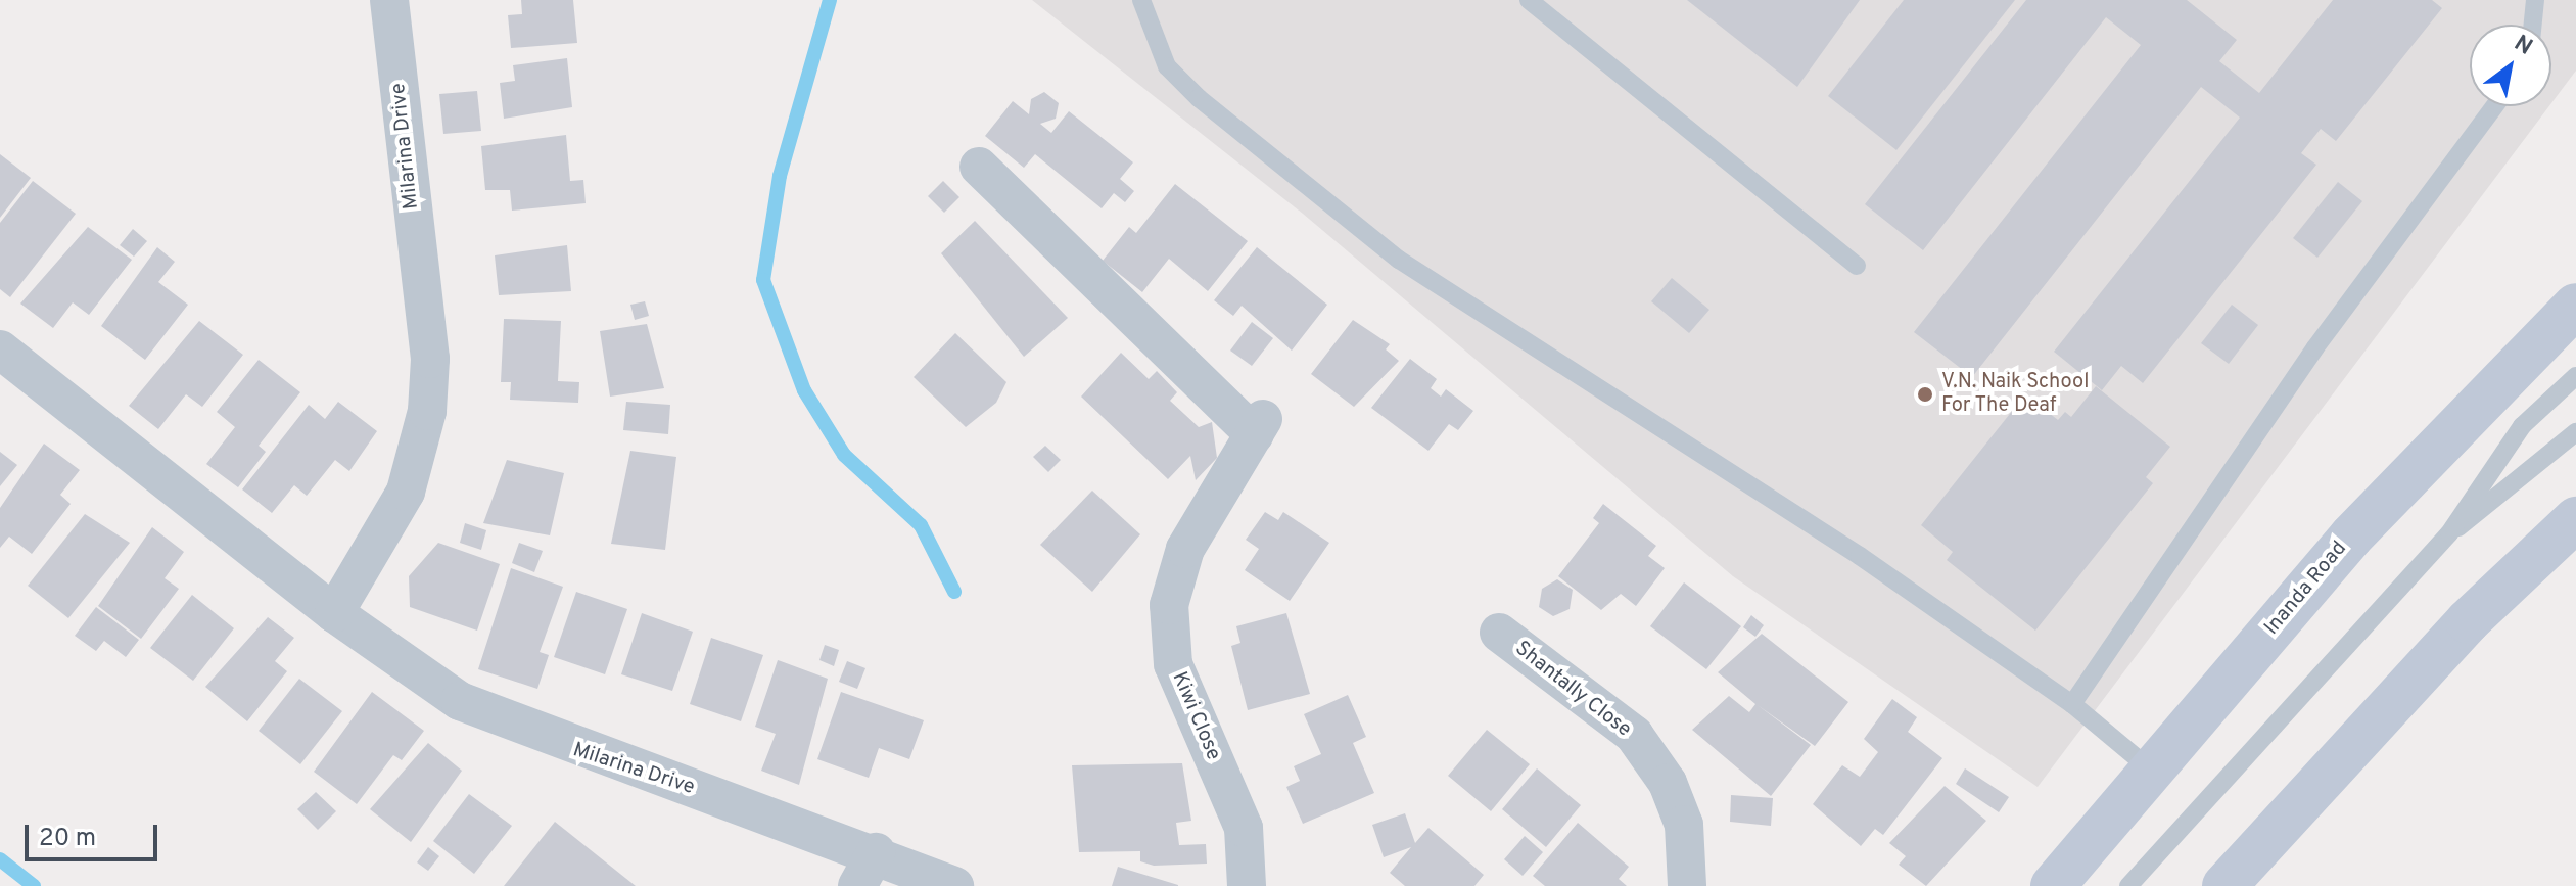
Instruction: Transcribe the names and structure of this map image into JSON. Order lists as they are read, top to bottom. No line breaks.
{"streets":{"street":["Milarina Drive","Inanda Road","Shantally Close","Kiwi Close"]},"places":["V.N. Naik School For The Deaf"],"scale_bar":"20 m","north":"top right"}
